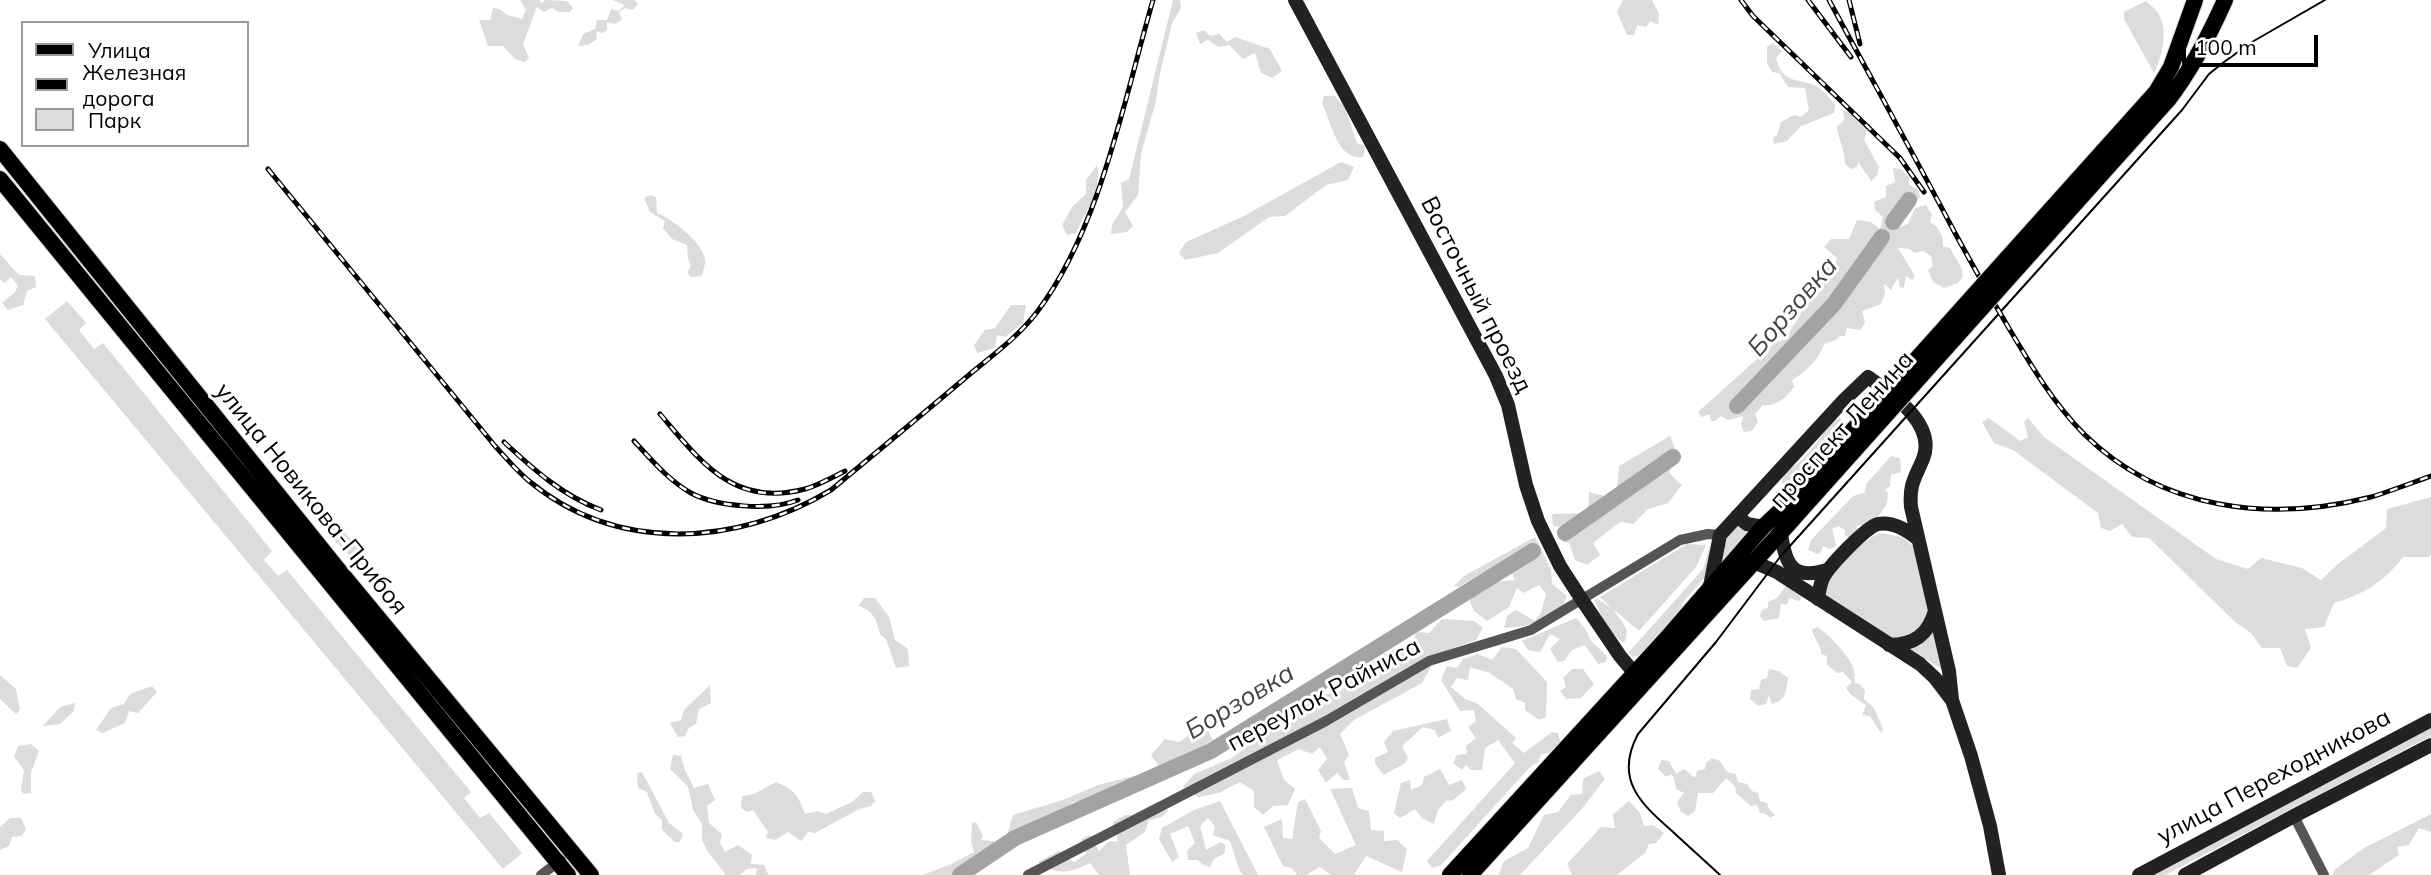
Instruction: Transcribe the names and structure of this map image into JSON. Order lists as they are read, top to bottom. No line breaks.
{"streets":{"main road":["Восточный проезд","проспект Ленина","улица Новикова-Прибоя","улица Переходникова"],"street":["переулок Райниса"]},"crossings":[["Восточный проезд","проспект Ленина"],["Восточный проезд","переулок Райниса"]],"water":["Борзовка"],"legend":["Улица","Железная дорога","Парк"],"scale_bar":"100 m"}
